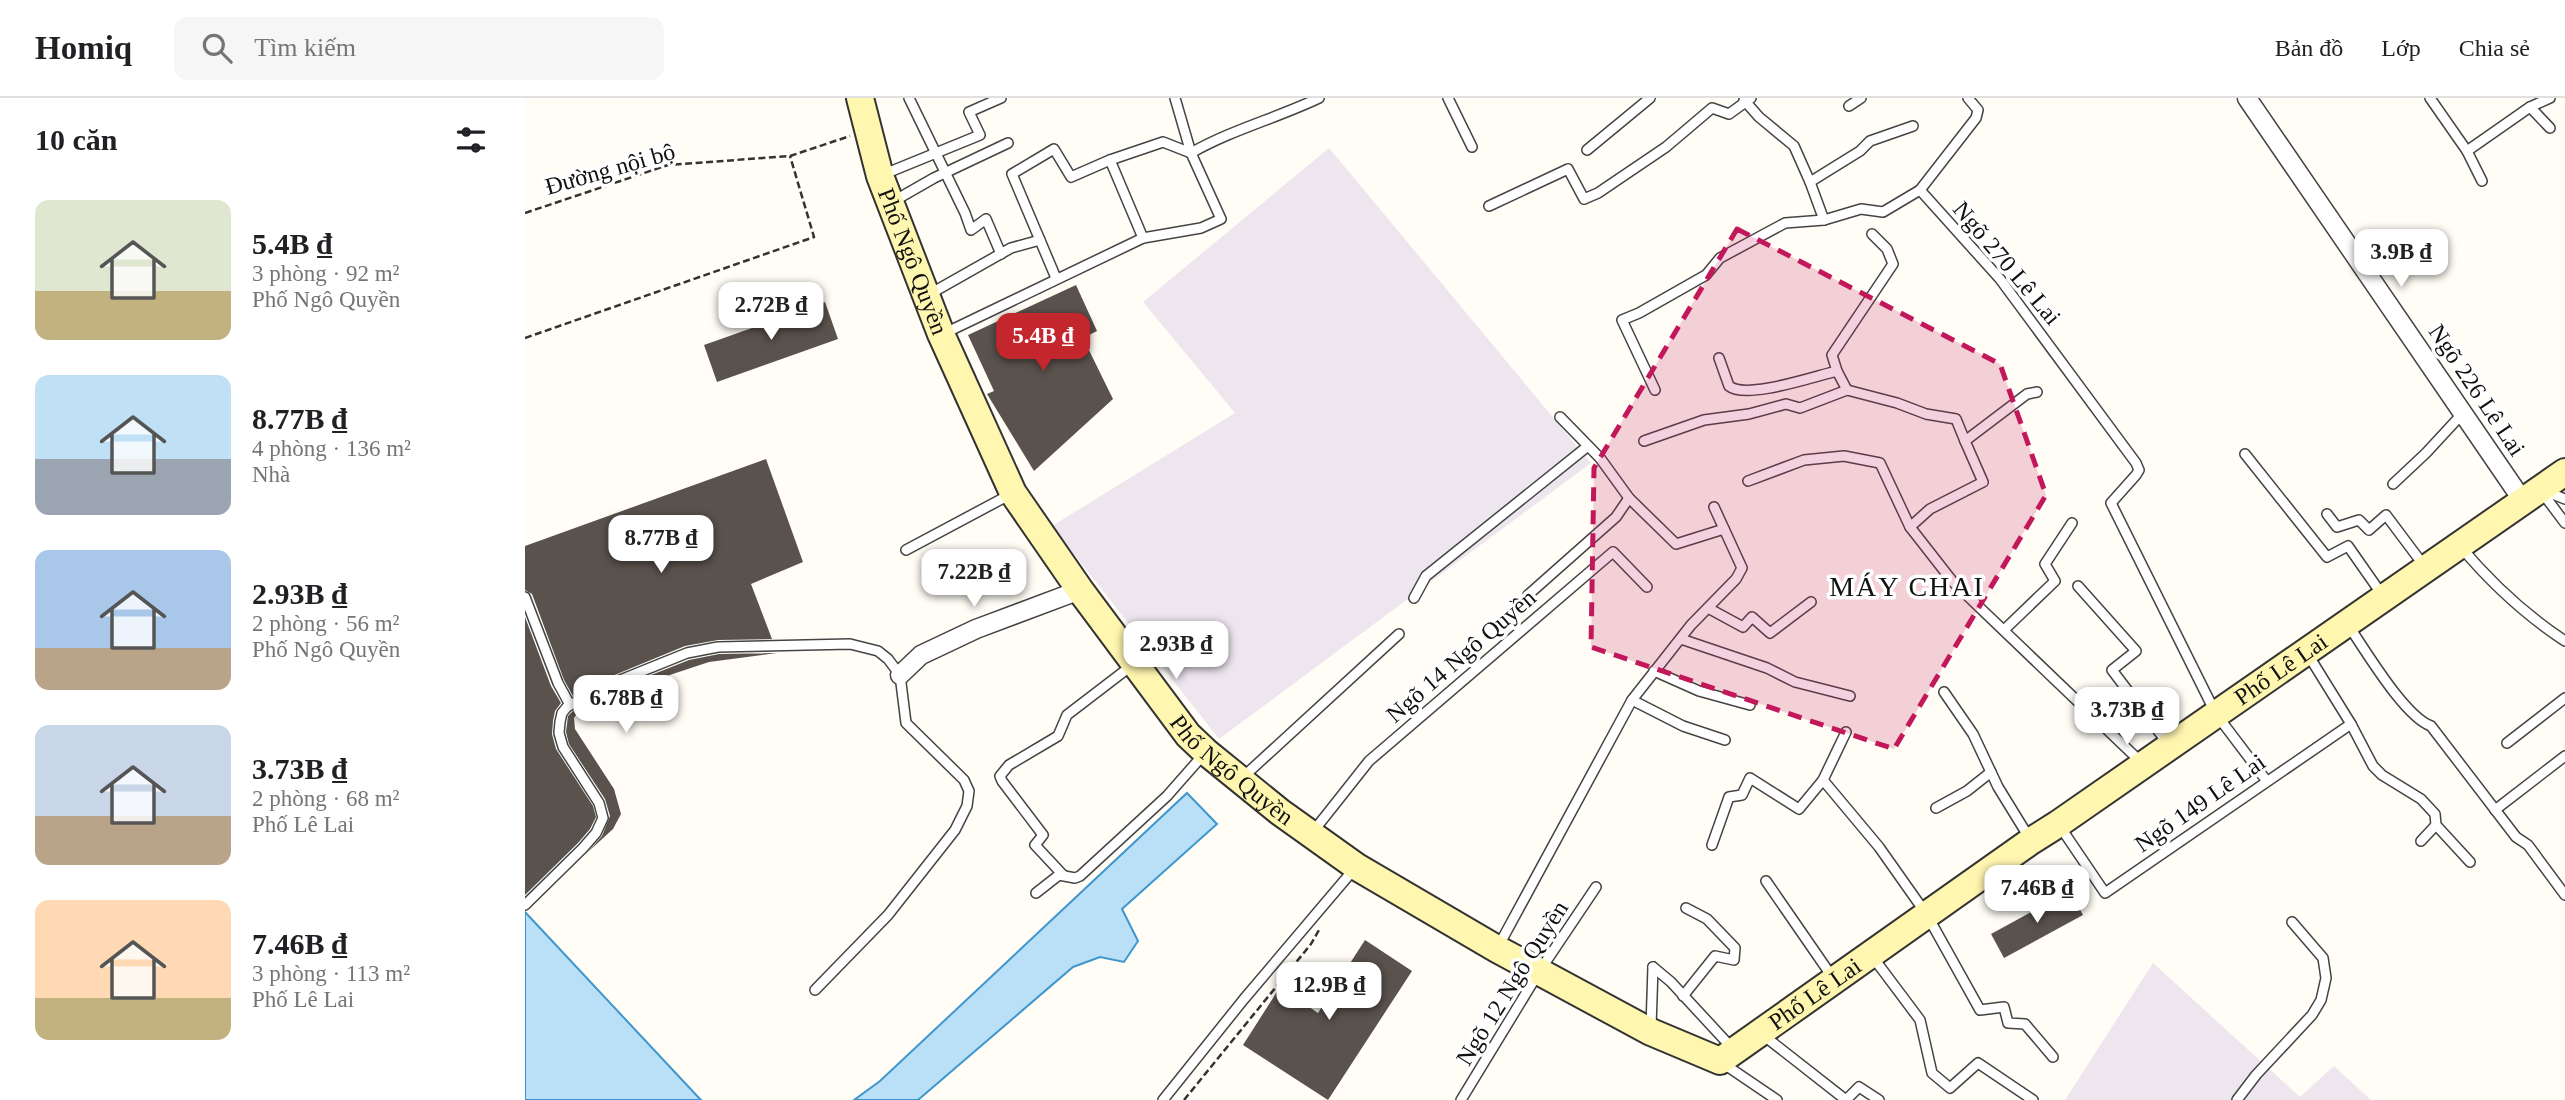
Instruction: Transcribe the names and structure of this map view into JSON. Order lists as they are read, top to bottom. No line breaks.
{"streets":{"street":["Phố Ngô Quyền","Ngõ 226 Lê Lai","Phố Lê Lai"],"lane":["Ngõ 270 Lê Lai","Ngõ 14 Ngô Quyền","Ngõ 149 Lê Lai","Ngõ 12 Ngô Quyền"],"path":["Đường nội bộ"]},"crossings":[["Đường nội bộ","Phố Ngô Quyền"],["Phố Ngô Quyền","Ngõ 14 Ngô Quyền"],["Phố Ngô Quyền","Phố Lê Lai"],["Phố Ngô Quyền","Ngõ 12 Ngô Quyền"],["Ngõ 270 Lê Lai","Phố Lê Lai"],["Ngõ 226 Lê Lai","Phố Lê Lai"],["Phố Lê Lai","Ngõ 149 Lê Lai"]],"districts":["MÁY CHAI"],"page":{"header":"Homiq","search":"Tìm kiếm","nav":["Bản đồ","Lớp","Chia sẻ"],"heading":"10 căn","list":[{"name":"5.4B ₫","note":"3 phòng · 92 m² · Phố Ngô Quyền"},{"name":"8.77B ₫","note":"4 phòng · 136 m² · Nhà"},{"name":"2.93B ₫","note":"2 phòng · 56 m² · Phố Ngô Quyền"},{"name":"3.73B ₫","note":"2 phòng · 68 m² · Phố Lê Lai"},{"name":"7.46B ₫","note":"3 phòng · 113 m² · Phố Lê Lai"}],"price":["3.9B ₫","2.72B ₫","5.4B ₫","8.77B ₫","7.22B ₫","2.93B ₫","6.78B ₫","3.73B ₫","7.46B ₫","12.9B ₫"]}}
